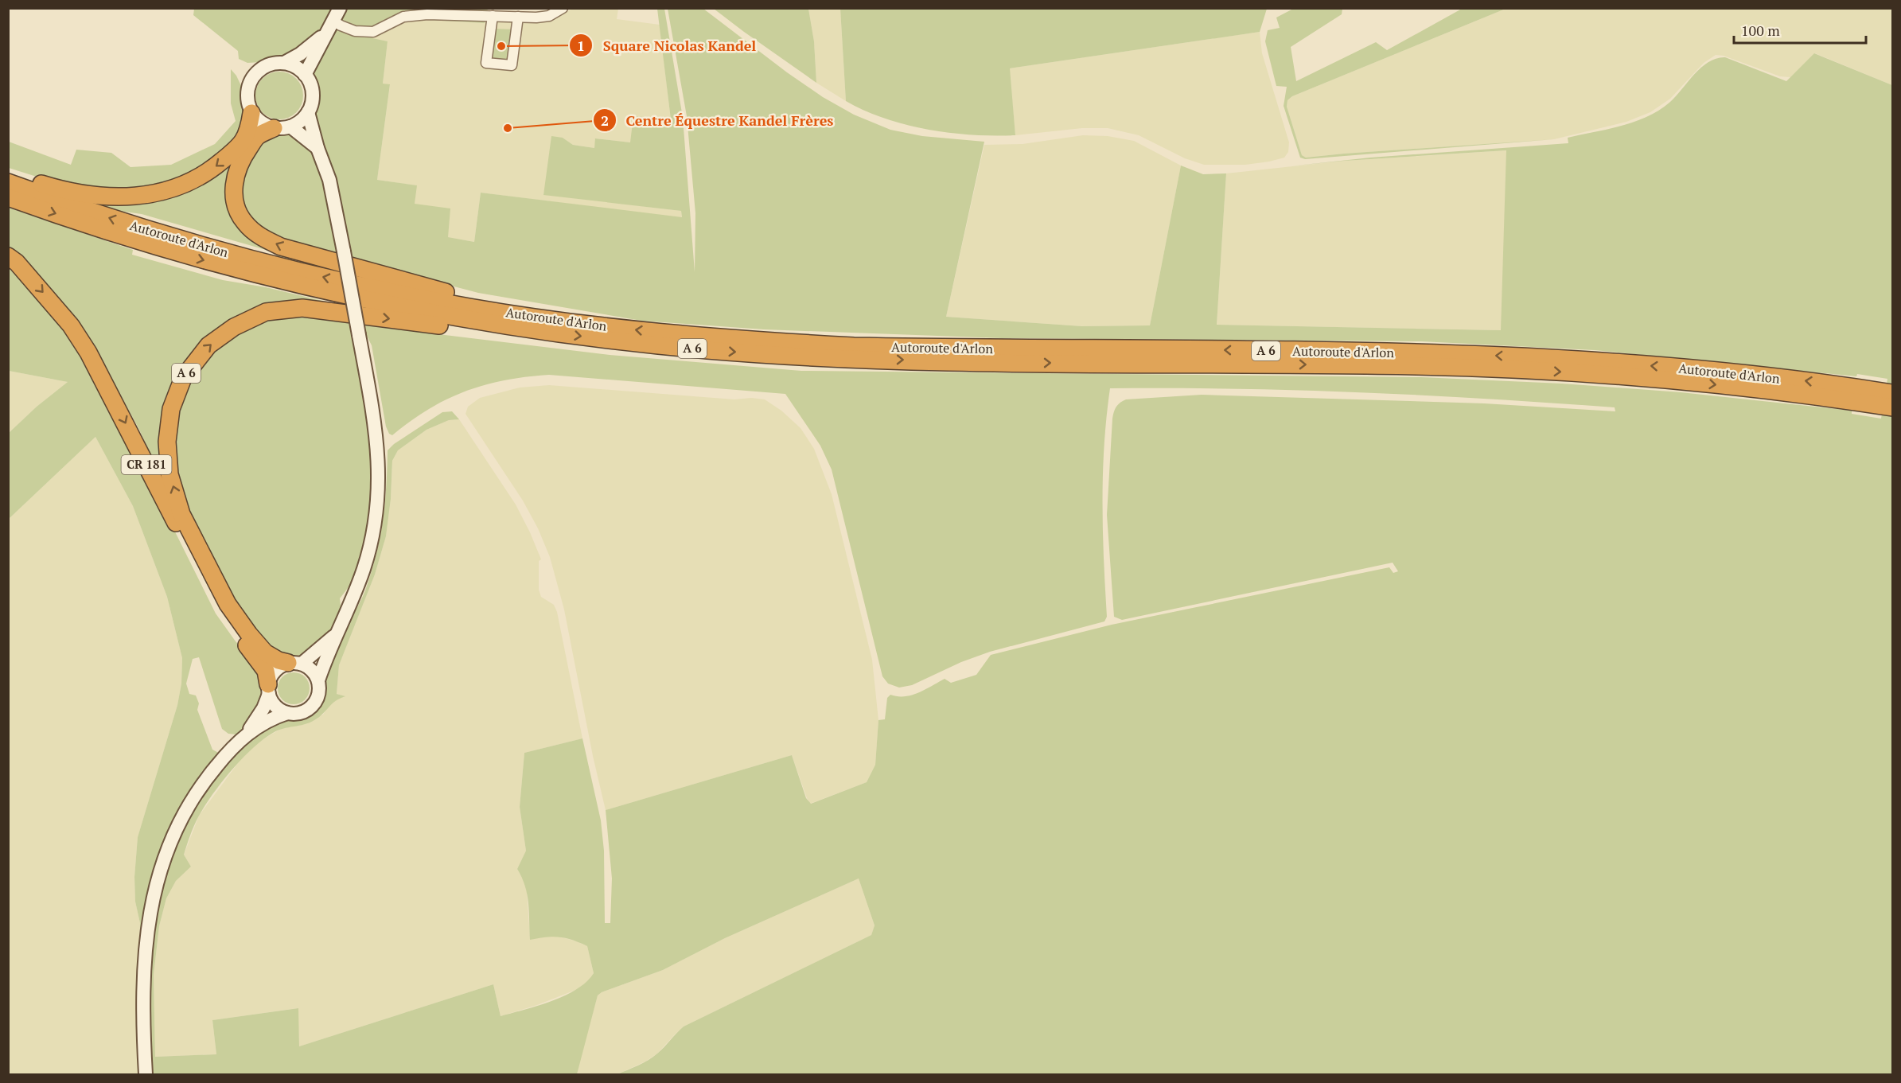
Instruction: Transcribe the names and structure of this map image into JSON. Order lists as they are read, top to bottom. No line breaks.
{"streets":{"highway":["Autoroute d'Arlon","A 6","CR 181"]},"crossings":[["Autoroute d'Arlon","A 6"],["A 6","CR 181"]],"places":["Square Nicolas Kandel","Centre Équestre Kandel Frères"],"scale_bar":"100 m"}
